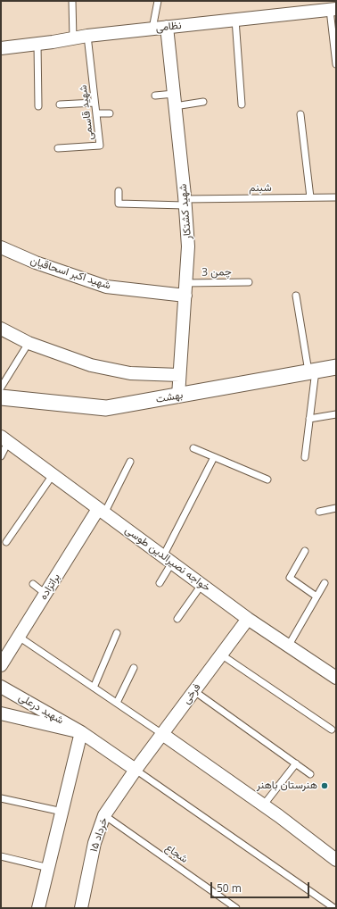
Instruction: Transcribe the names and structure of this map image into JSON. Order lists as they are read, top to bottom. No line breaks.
{"streets":{"street":["نظامی","شهید کشتکار","شهید اکبر اسحاقیان","بهشت","خواجه نصیرالدین طوسی","براتزاده","فرخی","شهید درعلی","۱۵ خرداد"],"lane":["شهید قاسمی","شبنم","چمن 3","شجاع"]},"crossings":[["نظامی","شهید قاسمی"],["نظامی","شهید کشتکار"],["شبنم","شهید کشتکار"],["شهید کشتکار","چمن 3"],["شهید کشتکار","شهید اکبر اسحاقیان"],["شهید کشتکار","بهشت"],["چمن 3","شهید اکبر اسحاقیان"],["خواجه نصیرالدین طوسی","براتزاده"],["خواجه نصیرالدین طوسی","فرخی"],["فرخی","شهید درعلی"],["فرخی","۱۵ خرداد"],["شهید درعلی","۱۵ خرداد"],["۱۵ خرداد","شجاع"]],"places":["هنرستان باهنر"],"scale_bar":"50 m"}
